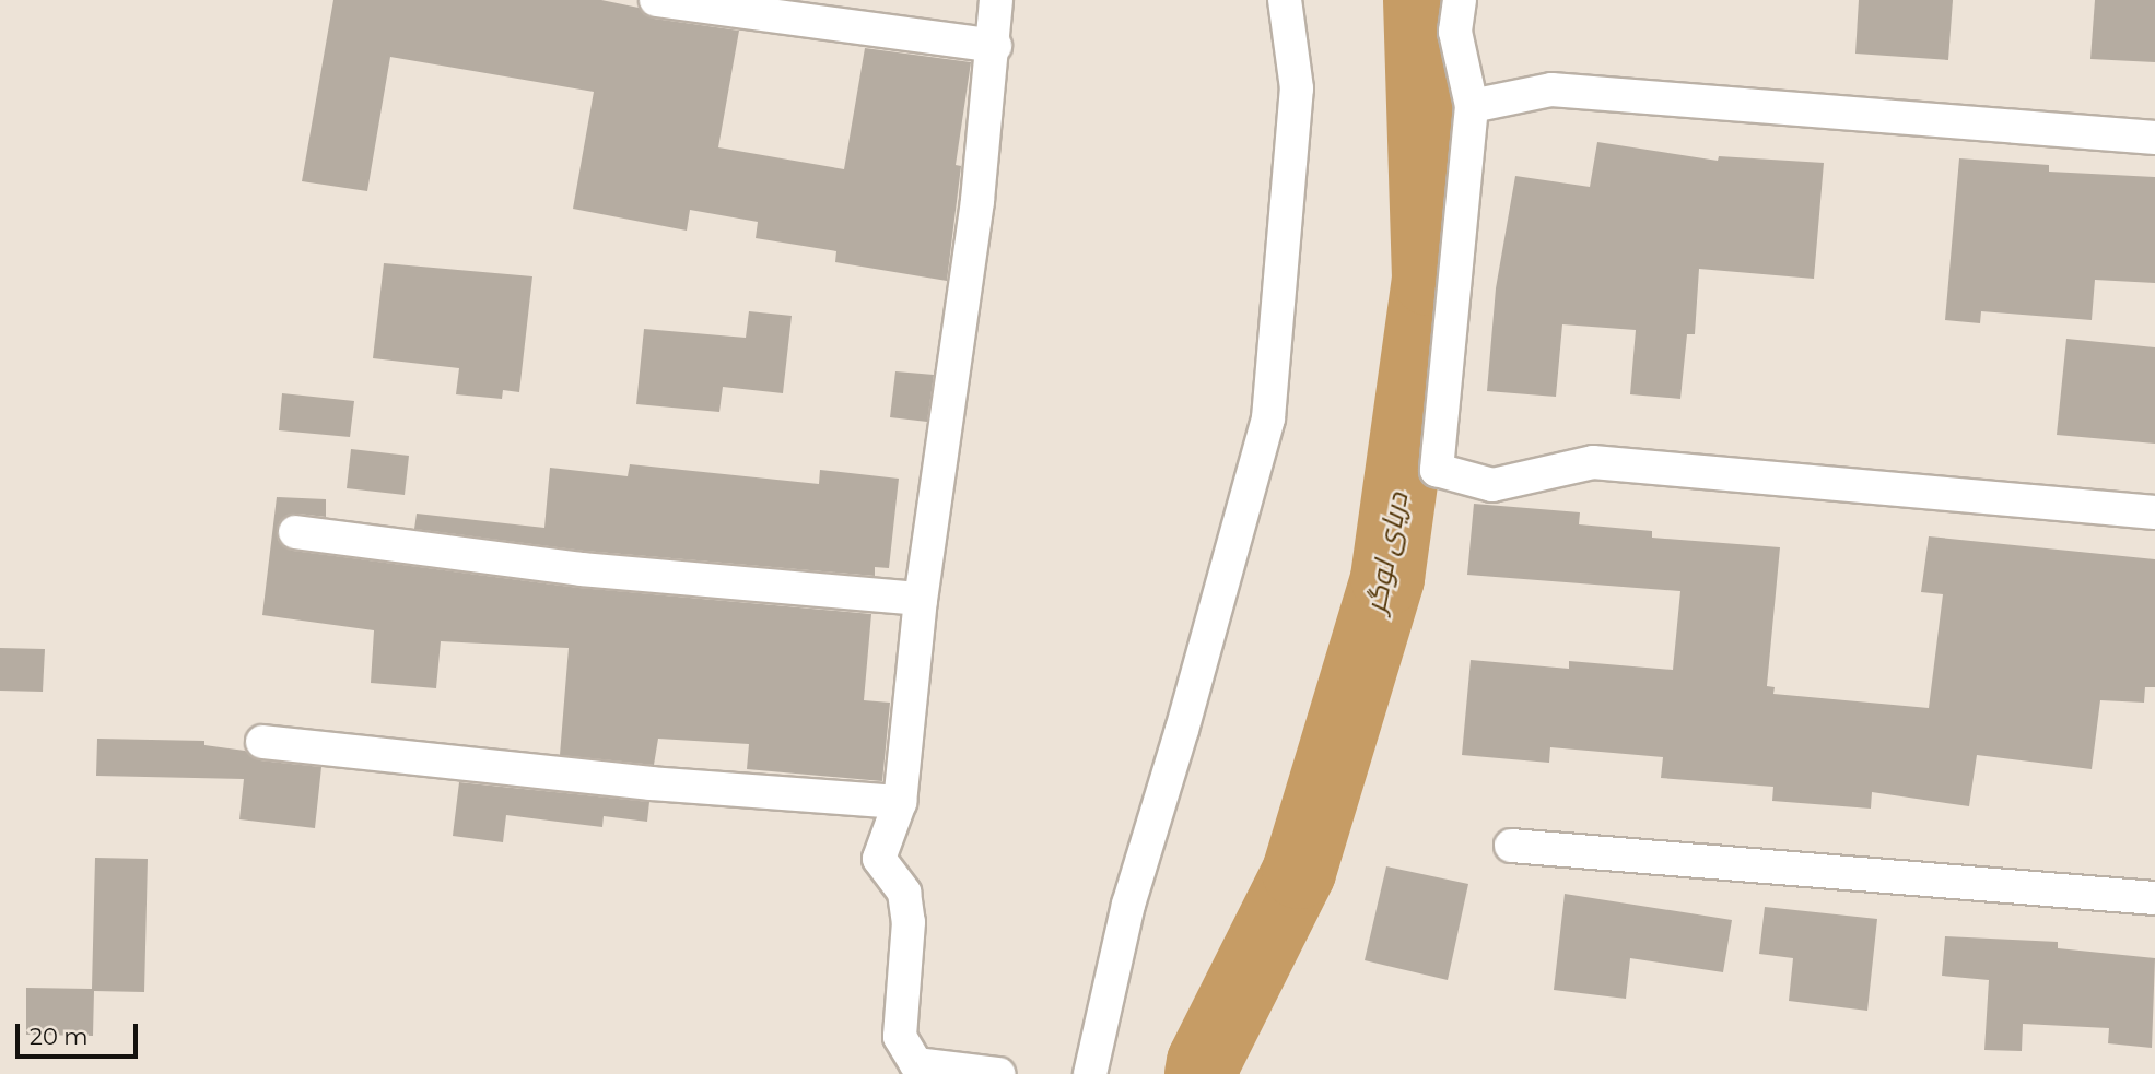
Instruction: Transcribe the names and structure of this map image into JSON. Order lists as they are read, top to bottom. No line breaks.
{"water":["دریای لوگر"],"scale_bar":"20 m"}
